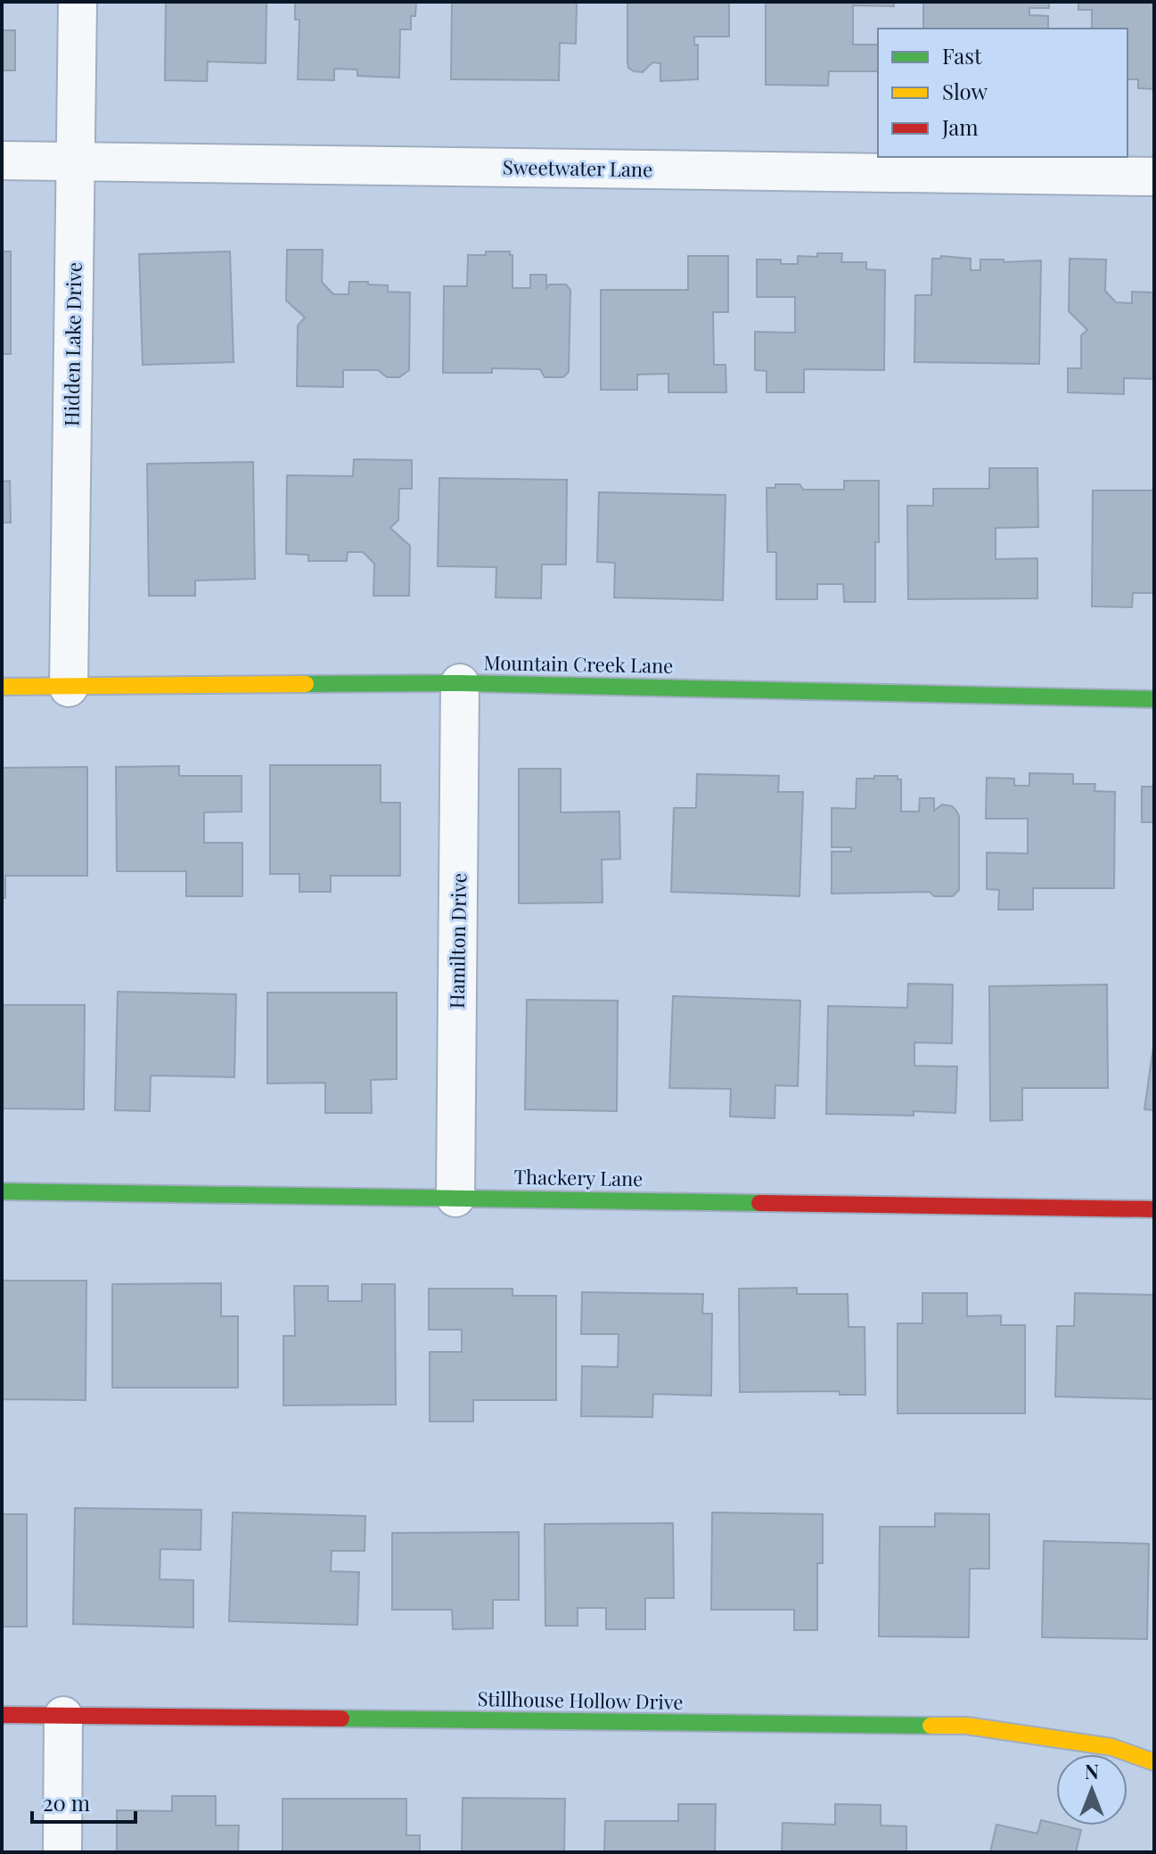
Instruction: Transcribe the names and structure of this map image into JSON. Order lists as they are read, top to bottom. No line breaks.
{"streets":{"street":["Sweetwater Lane","Hidden Lake Drive","Mountain Creek Lane","Hamilton Drive","Thackery Lane","Stillhouse Hollow Drive"]},"crossings":[["Sweetwater Lane","Hidden Lake Drive"],["Hidden Lake Drive","Mountain Creek Lane"],["Mountain Creek Lane","Hamilton Drive"],["Hamilton Drive","Thackery Lane"]],"legend":["Fast","Slow","Jam"],"scale_bar":"20 m","north":"top"}
